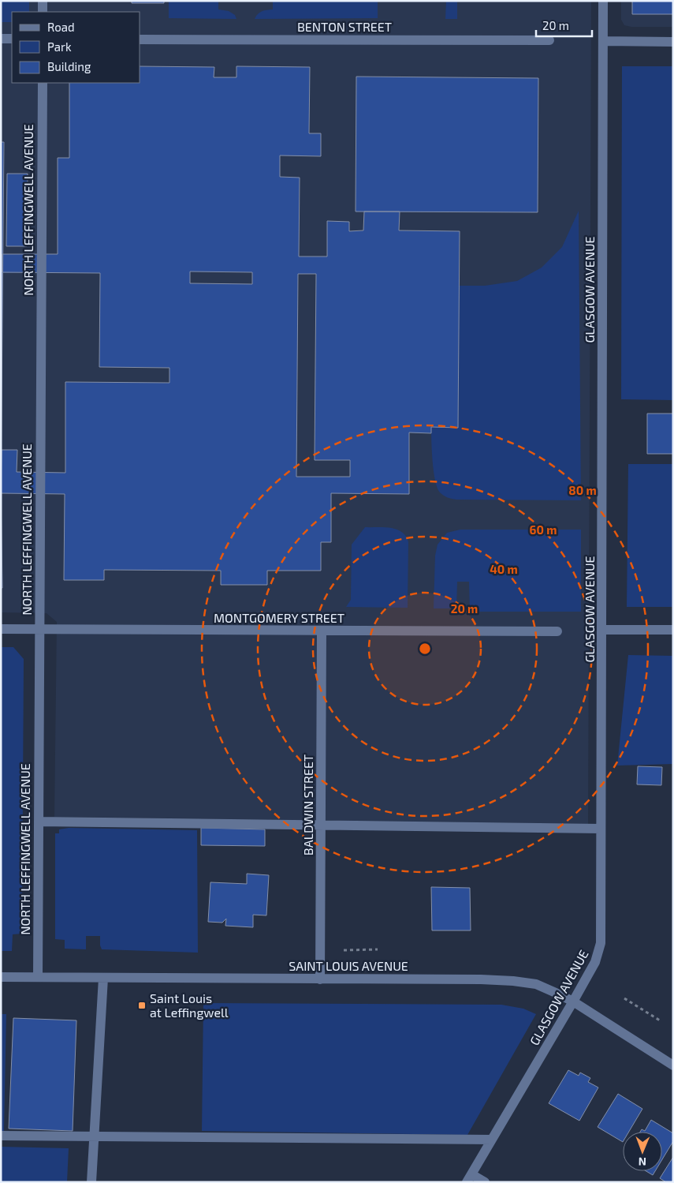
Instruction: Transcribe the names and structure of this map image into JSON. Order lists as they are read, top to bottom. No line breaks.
{"streets":{"street":["BENTON STREET","NORTH LEFFINGWELL AVENUE","GLASGOW AVENUE","MONTGOMERY STREET","BALDWIN STREET","SAINT LOUIS AVENUE"]},"crossings":[["NORTH LEFFINGWELL AVENUE","MONTGOMERY STREET"],["NORTH LEFFINGWELL AVENUE","SAINT LOUIS AVENUE"],["GLASGOW AVENUE","SAINT LOUIS AVENUE"],["MONTGOMERY STREET","BALDWIN STREET"],["BALDWIN STREET","SAINT LOUIS AVENUE"]],"places":{"transit":["Saint Louis at Leffingwell"]},"legend":["Road","Park","Building"],"scale_bar":"20 m","north":"bottom","rings":["80 m","60 m","40 m","20 m"]}
